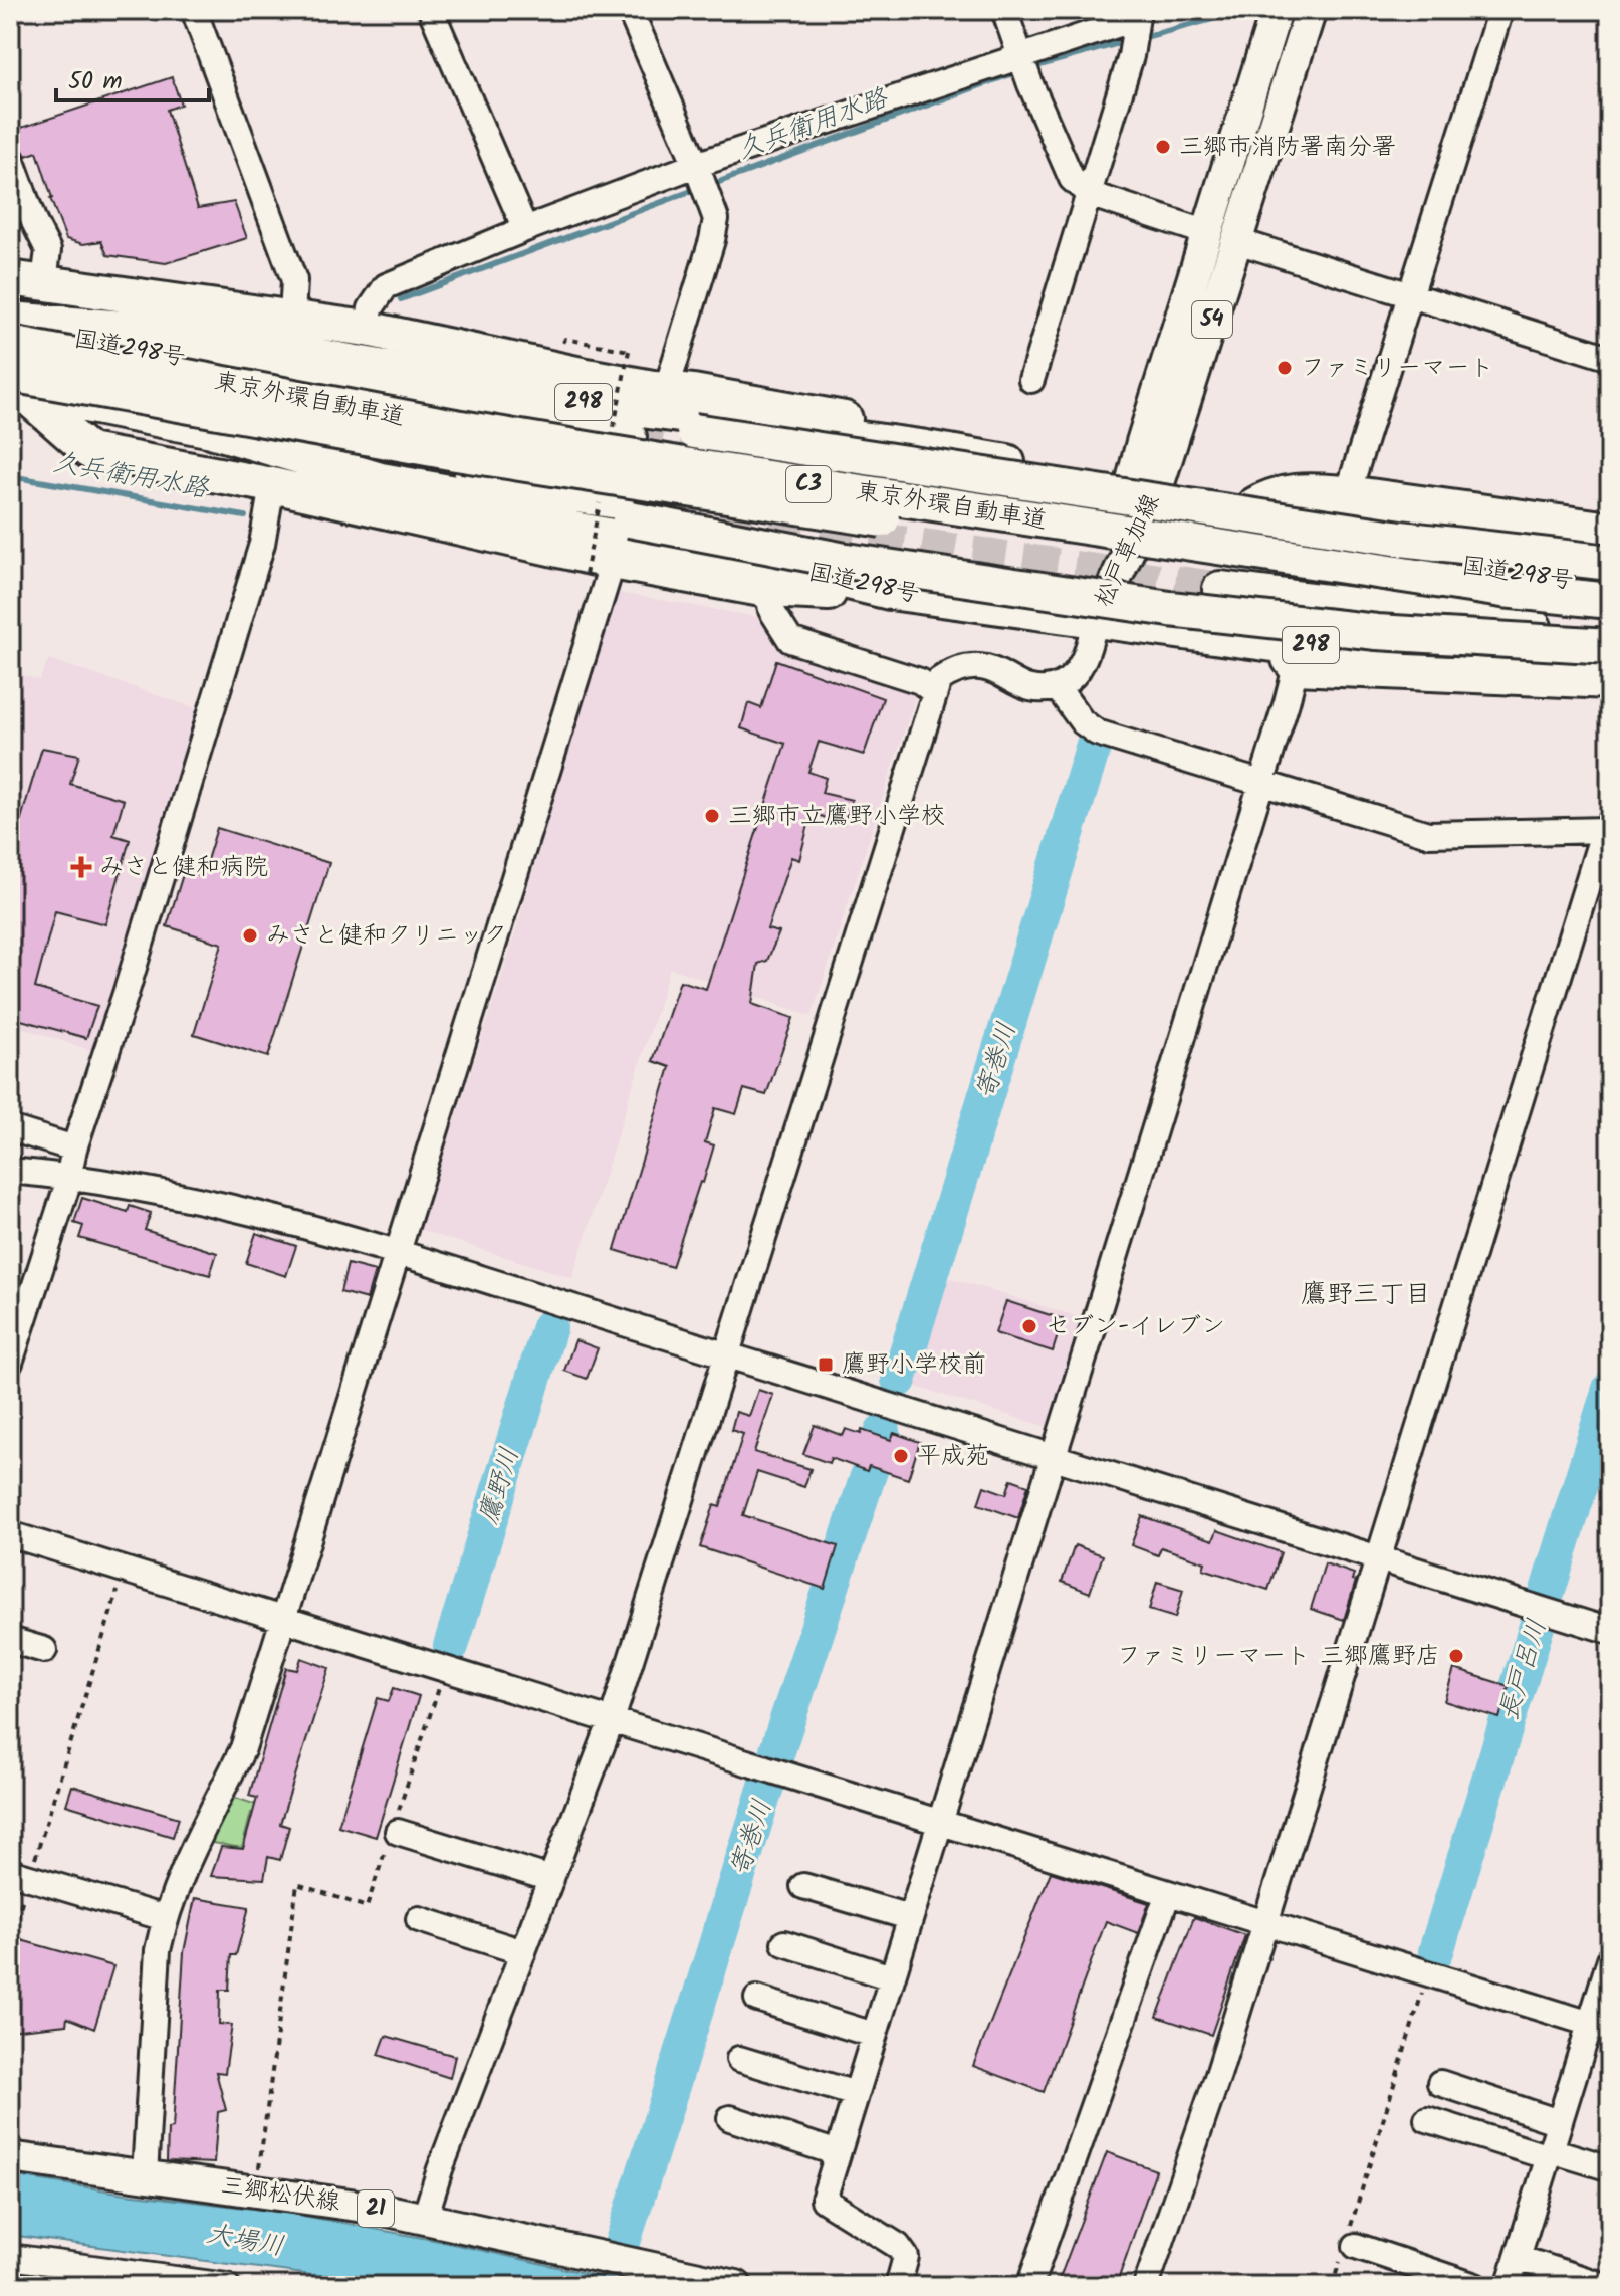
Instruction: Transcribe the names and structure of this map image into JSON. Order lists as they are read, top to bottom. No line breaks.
{"streets":{"highway":["国道298号","東京外環自動車道","298","C3"],"main road":["54","松戸草加線","三郷松伏線","21"]},"crossings":[["国道298号","東京外環自動車道"],["国道298号","298"],["国道298号","松戸草加線"],["東京外環自動車道","298"],["298","松戸草加線"]],"districts":["鷹野三丁目"],"water":["久兵衛用水路","寄巻川","鷹野川","長戸呂川","大場川"],"places":{"other":["三郷市消防署南分署","ファミリーマート","三郷市立鷹野小学校","みさと健和クリニック","セブン-イレブン","平成苑","ファミリーマート 三郷鷹野店"],"health":["みさと健和病院"],"transit":["鷹野小学校前"]},"scale_bar":"50 m"}
